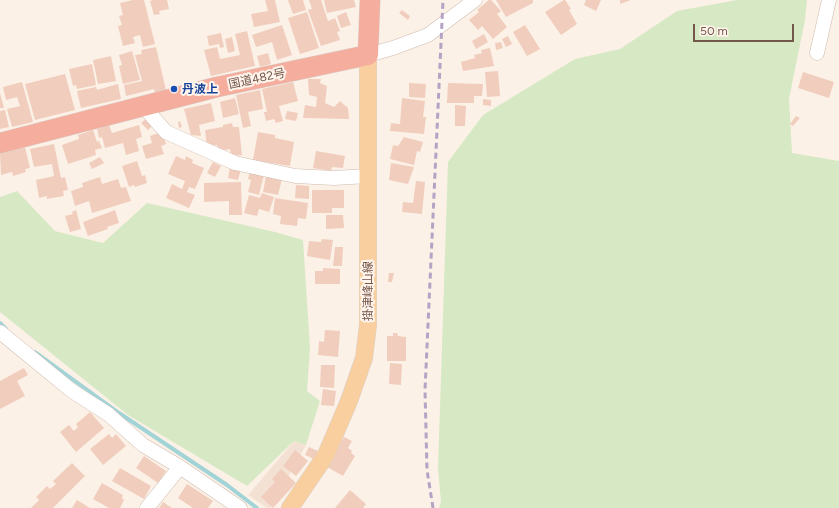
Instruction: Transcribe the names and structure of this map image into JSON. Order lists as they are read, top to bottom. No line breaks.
{"streets":{"highway":["国道482号"],"main road":["掛津峰山線"]},"crossings":[["国道482号","掛津峰山線"]],"places":["丹波上"],"scale_bar":"50 m"}
